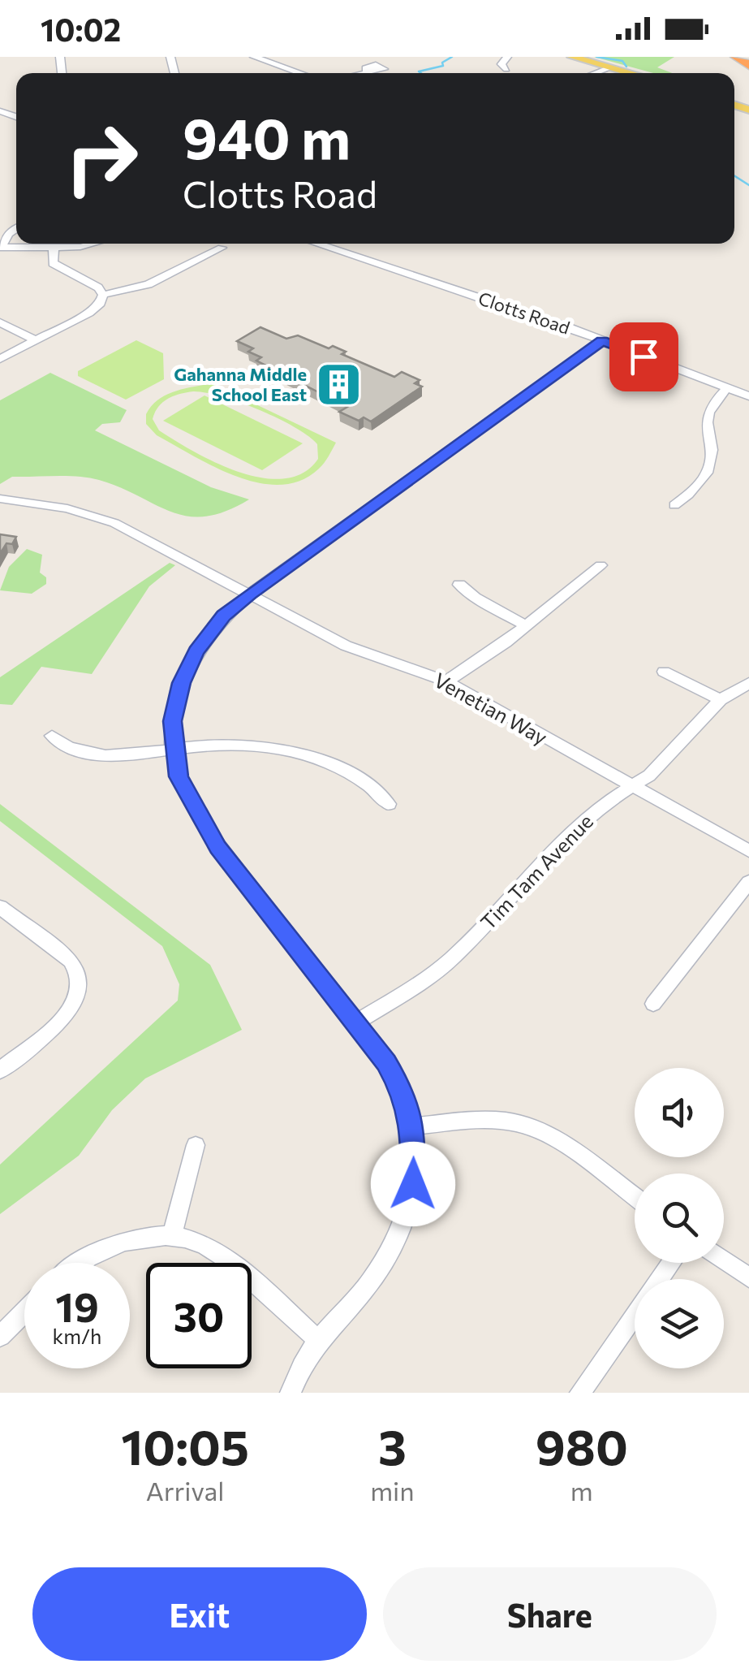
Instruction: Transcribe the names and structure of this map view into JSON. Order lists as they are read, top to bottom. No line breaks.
{"streets":{"street":["Clotts Road","Venetian Way","Tim Tam Avenue"]},"crossings":[["Venetian Way","Tim Tam Avenue"]],"places":{"building":["Gahanna Middle School East"]},"page":{"status":"10:02","turn":["940 m","Clotts Road"],"speed":"19 km/h","limit":"30","eta":["10:05","Arrival","3","min","980","m"],"buttons":["Exit","Share"]}}
